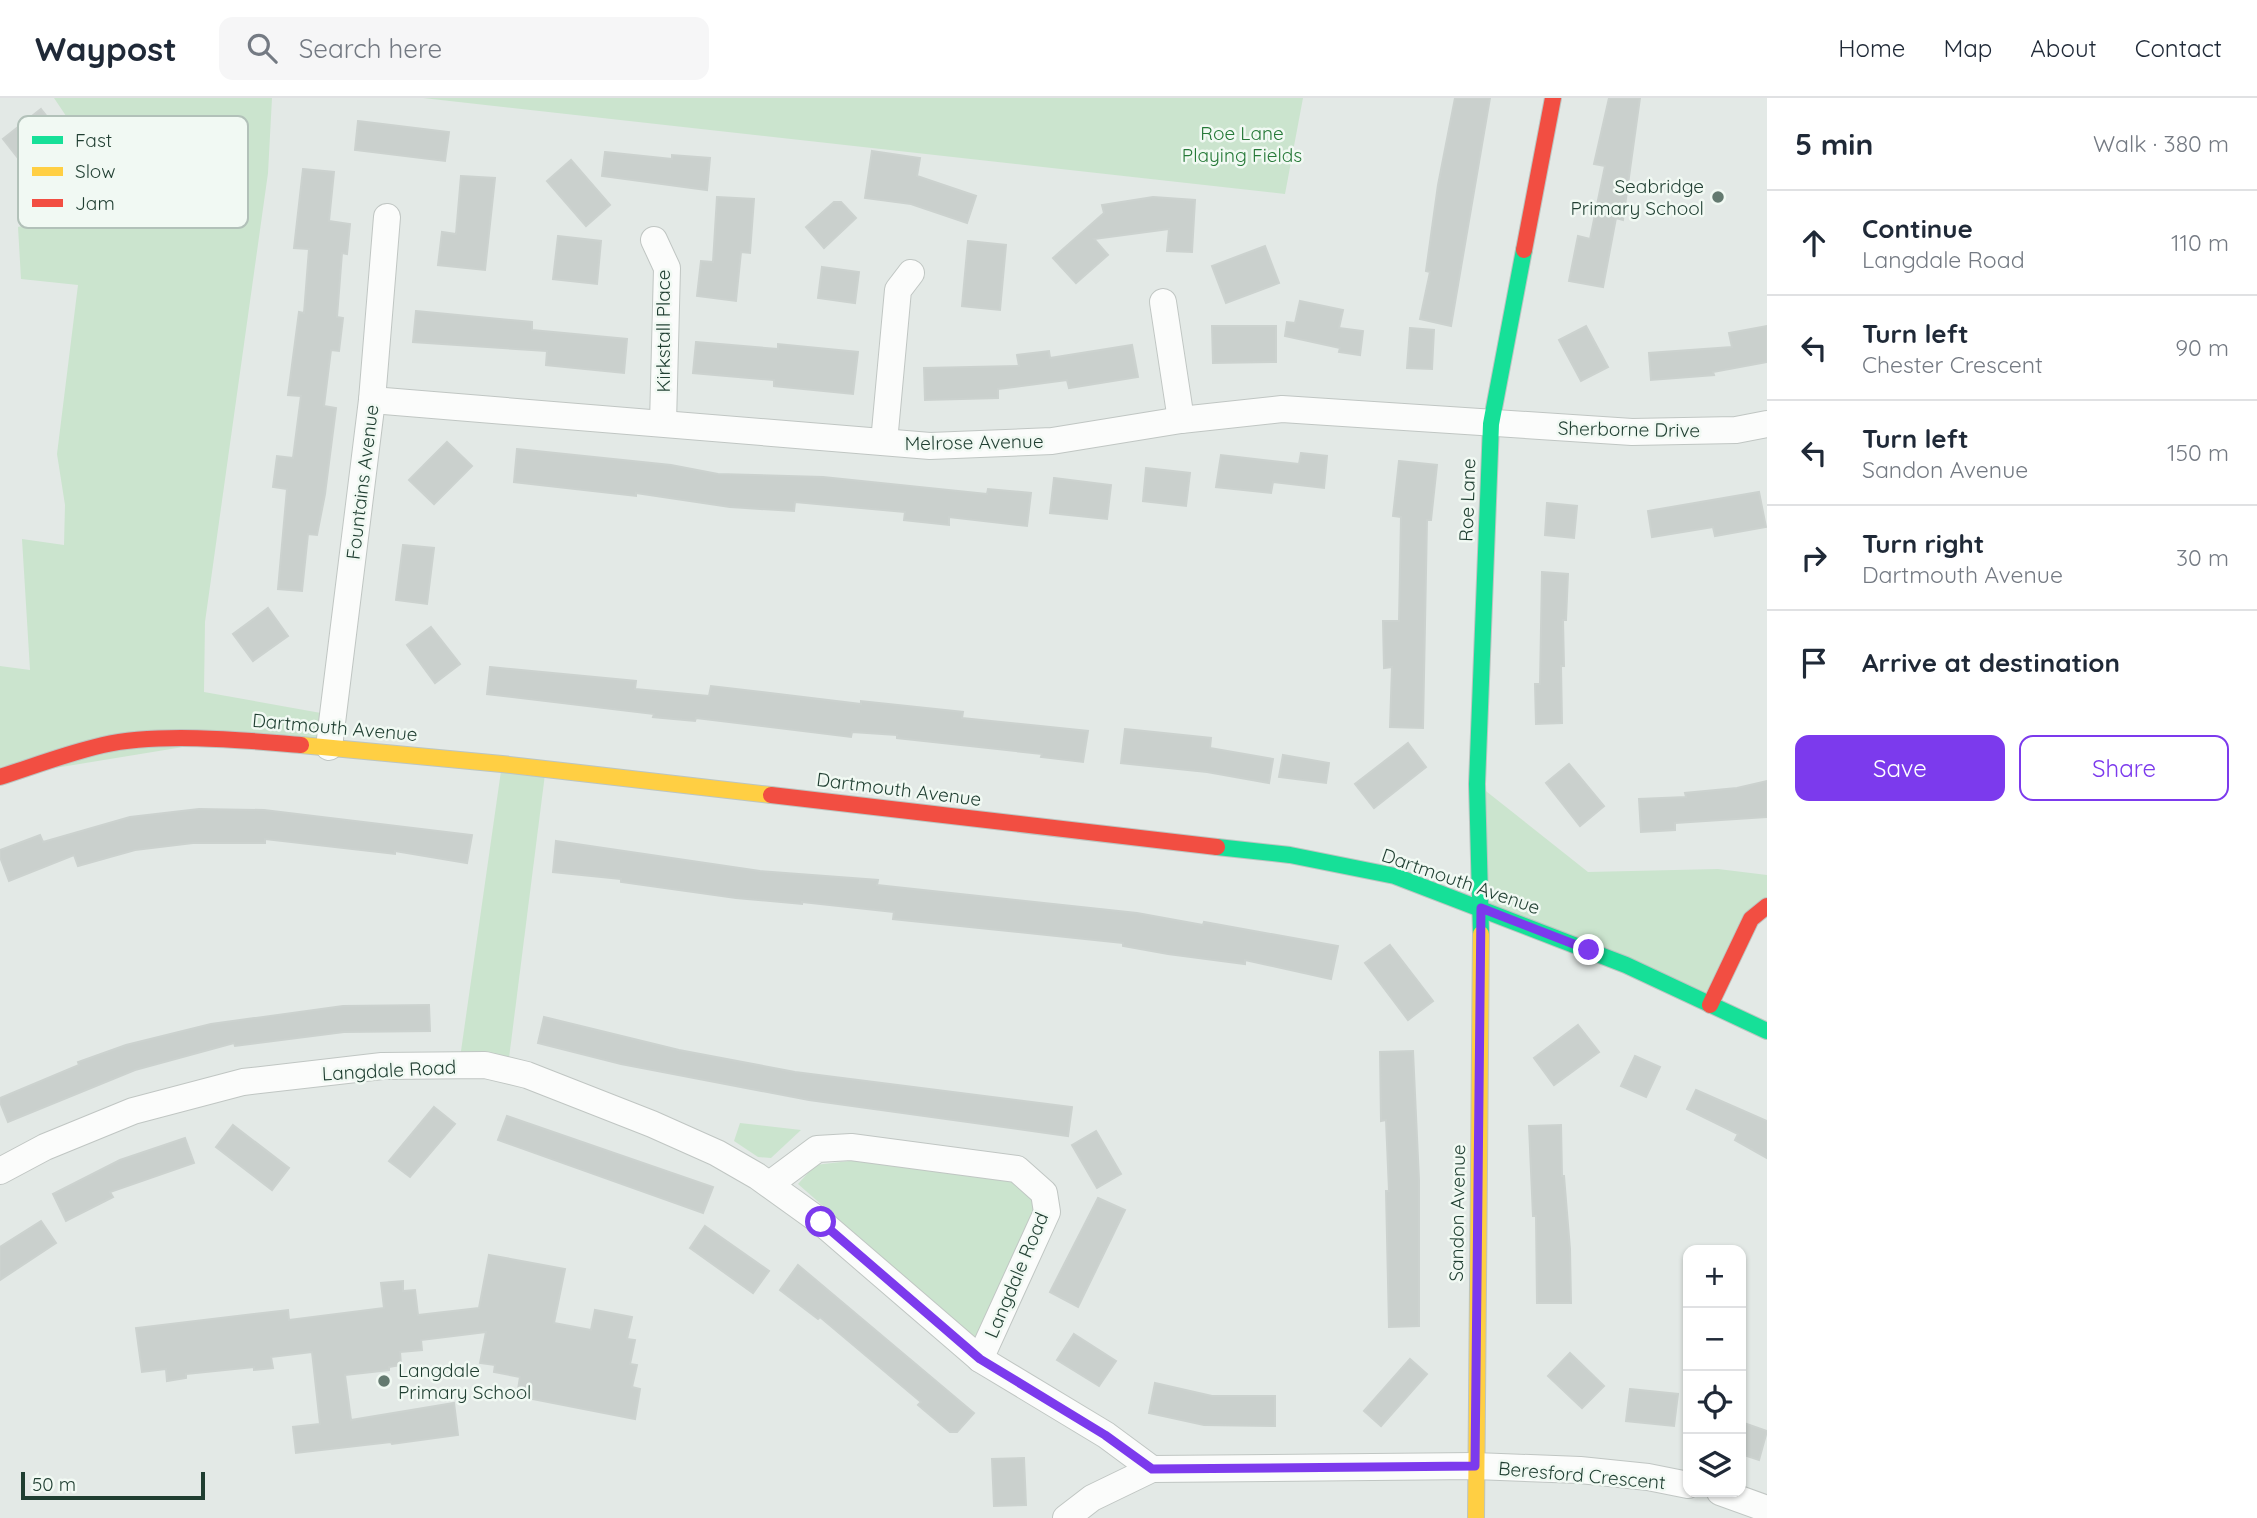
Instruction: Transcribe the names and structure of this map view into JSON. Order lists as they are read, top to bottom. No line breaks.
{"streets":{"street":["Kirkstall Place","Sherborne Drive","Melrose Avenue","Fountains Avenue","Roe Lane","Dartmouth Avenue","Langdale Road","Sandon Avenue","Beresford Crescent"]},"crossings":[["Kirkstall Place","Melrose Avenue"],["Sherborne Drive","Melrose Avenue"],["Sherborne Drive","Roe Lane"],["Melrose Avenue","Fountains Avenue"],["Melrose Avenue","Roe Lane"],["Fountains Avenue","Dartmouth Avenue"],["Roe Lane","Dartmouth Avenue"],["Roe Lane","Sandon Avenue"],["Dartmouth Avenue","Sandon Avenue"],["Langdale Road","Beresford Crescent"],["Sandon Avenue","Beresford Crescent"]],"parks":["Roe Lane Playing Fields"],"places":["Seabridge Primary School","Langdale Primary School"],"legend":["Fast","Slow","Jam"],"scale_bar":"50 m","page":{"header":"Waypost","search":"Search here","nav":["Home","Map","About","Contact"],"heading":["5 min","Walk · 380 m"],"list":[["Continue","Langdale Road","110 m"],["Turn left","Chester Crescent","90 m"],["Turn left","Sandon Avenue","150 m"],["Turn right","Dartmouth Avenue","30 m"],"Arrive at destination"],"buttons":["Save","Share"],"map_buttons":["+","−"],"scale":"50 m"}}
